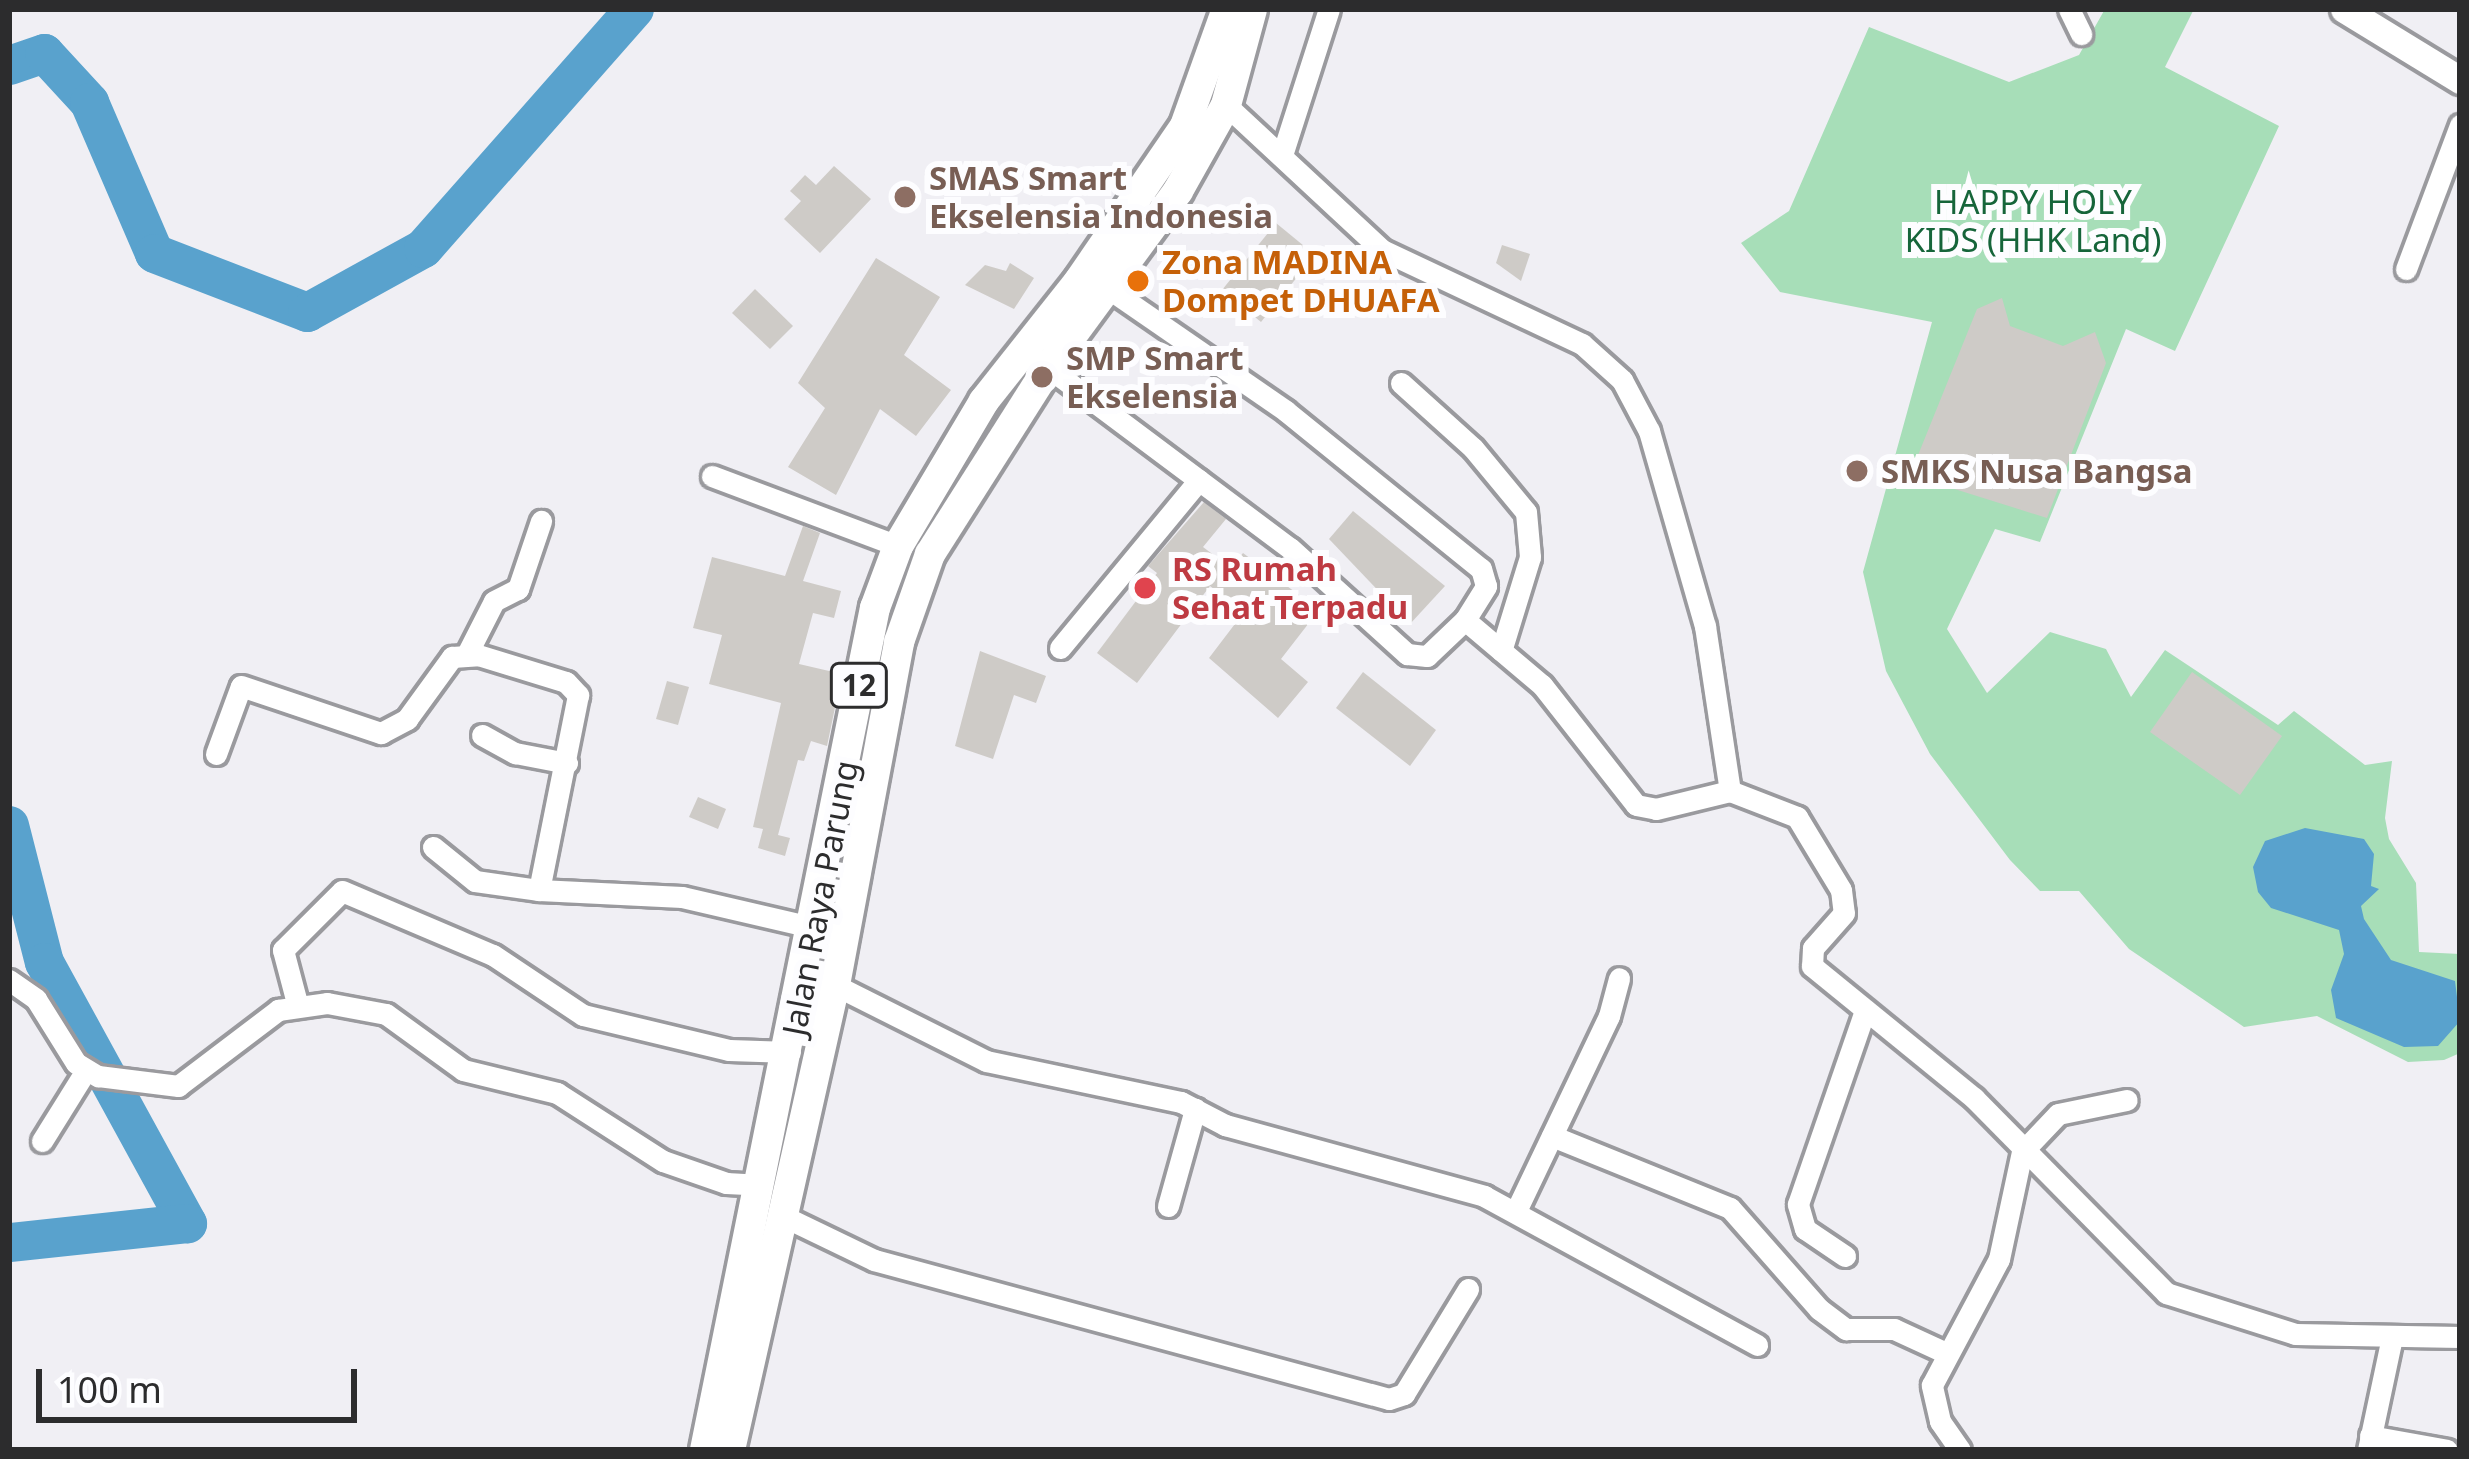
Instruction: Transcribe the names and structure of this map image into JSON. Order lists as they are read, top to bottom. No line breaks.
{"streets":{"highway":["12","Jalan Raya Parung"]},"parks":["HAPPY HOLY KIDS (HHK Land)"],"places":["SMAS Smart Ekselensia Indonesia","Zona MADINA Dompet DHUAFA","SMP Smart Ekselensia","SMKS Nusa Bangsa","RS Rumah Sehat Terpadu"],"scale_bar":"100 m"}
